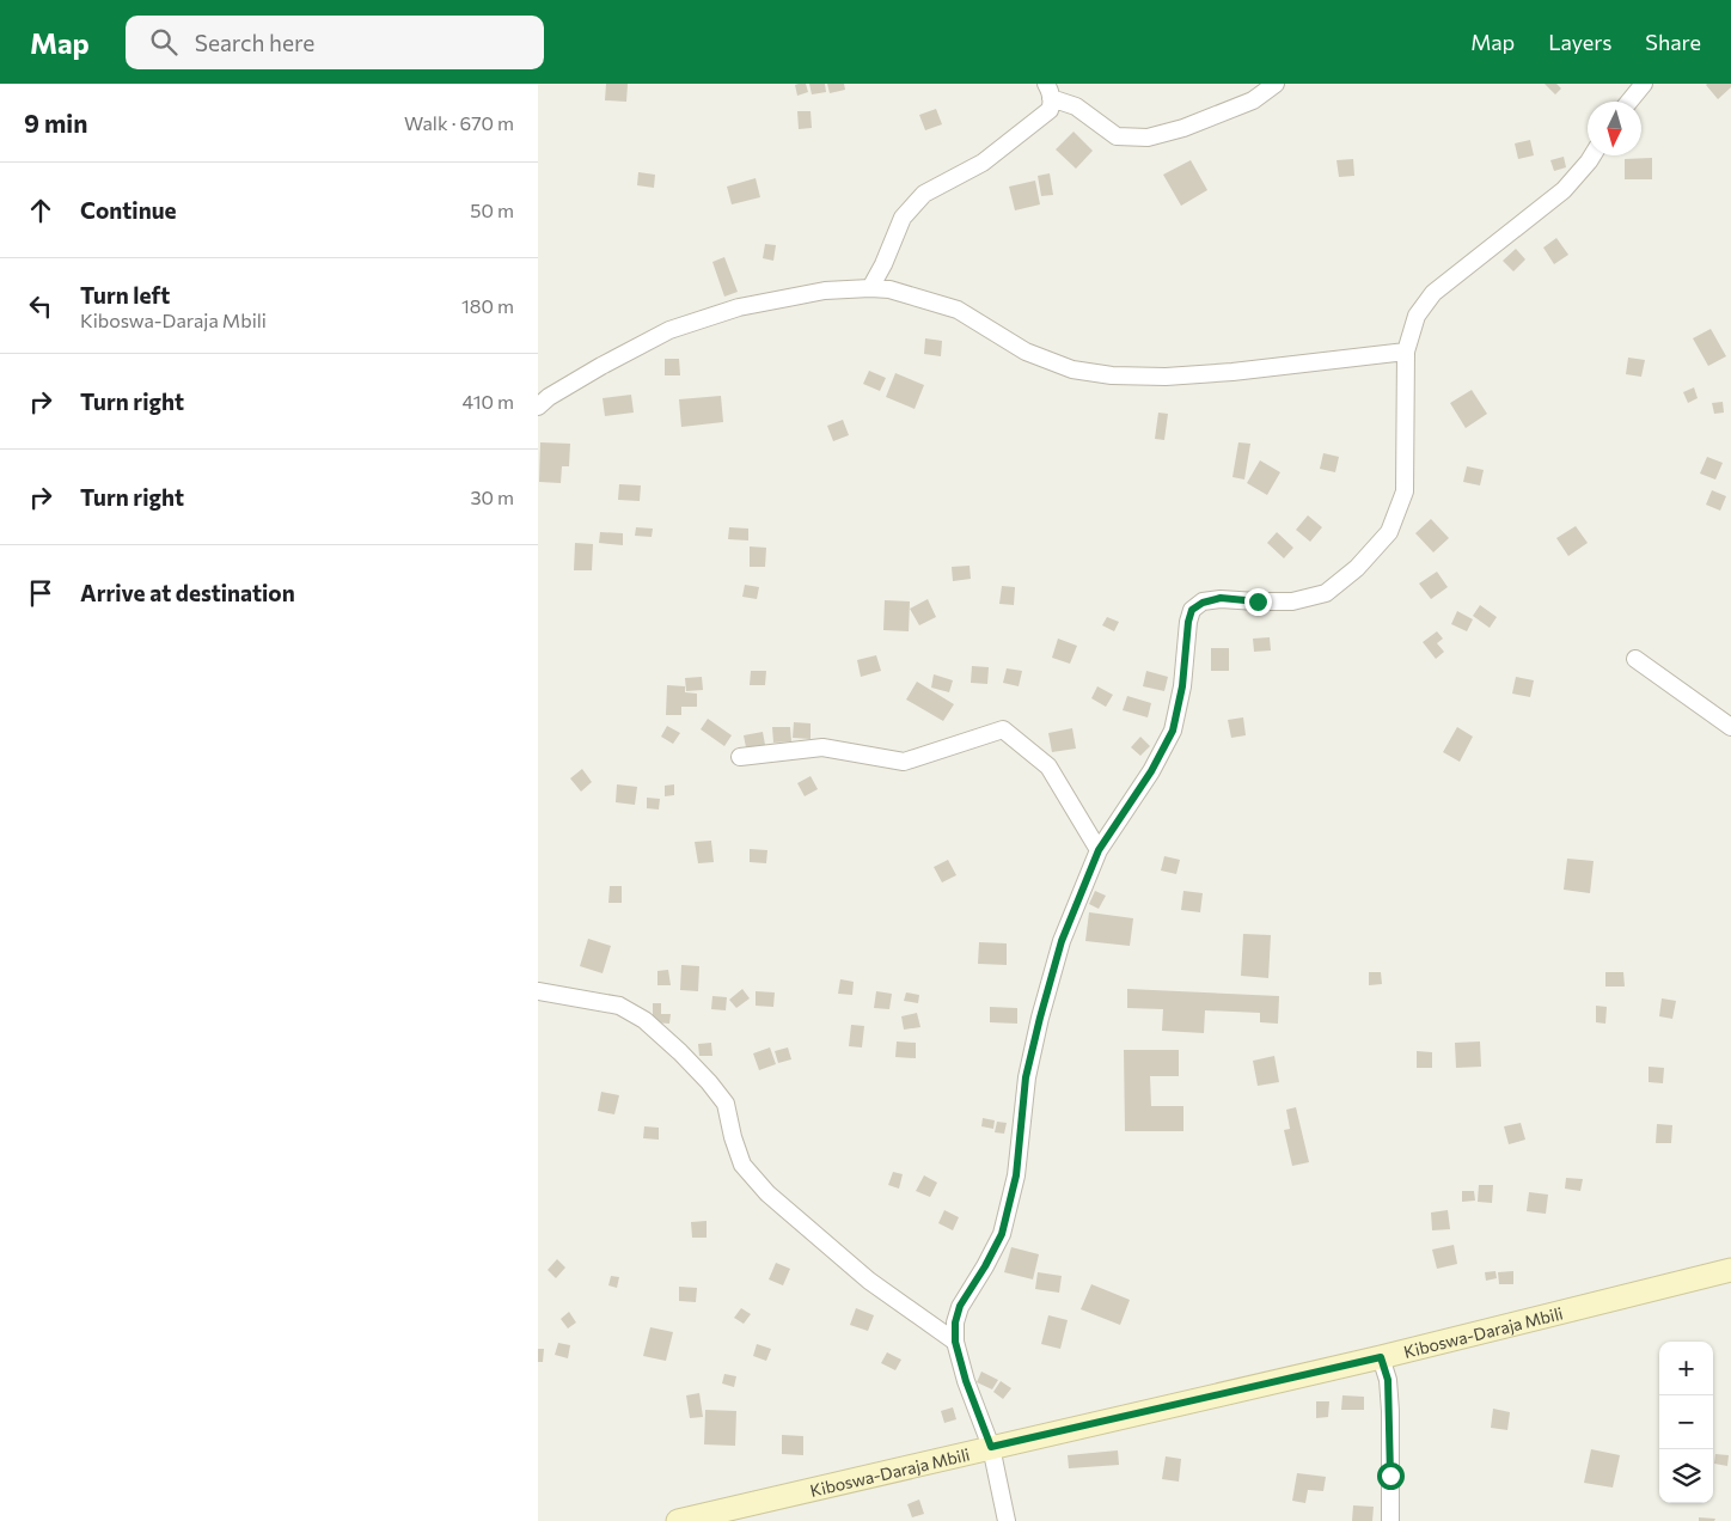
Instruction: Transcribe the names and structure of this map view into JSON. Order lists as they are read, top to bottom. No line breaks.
{"streets":{"main road":["Kiboswa-Daraja Mbili"]},"north":"bottom","page":{"header":"Map","search":"Search here","nav":["Map","Layers","Share"],"heading":["9 min","Walk · 670 m"],"list":[["Continue","50 m"],["Turn left","Kiboswa-Daraja Mbili","180 m"],["Turn right","410 m"],["Turn right","30 m"],"Arrive at destination"],"map_buttons":["+","−"]}}
